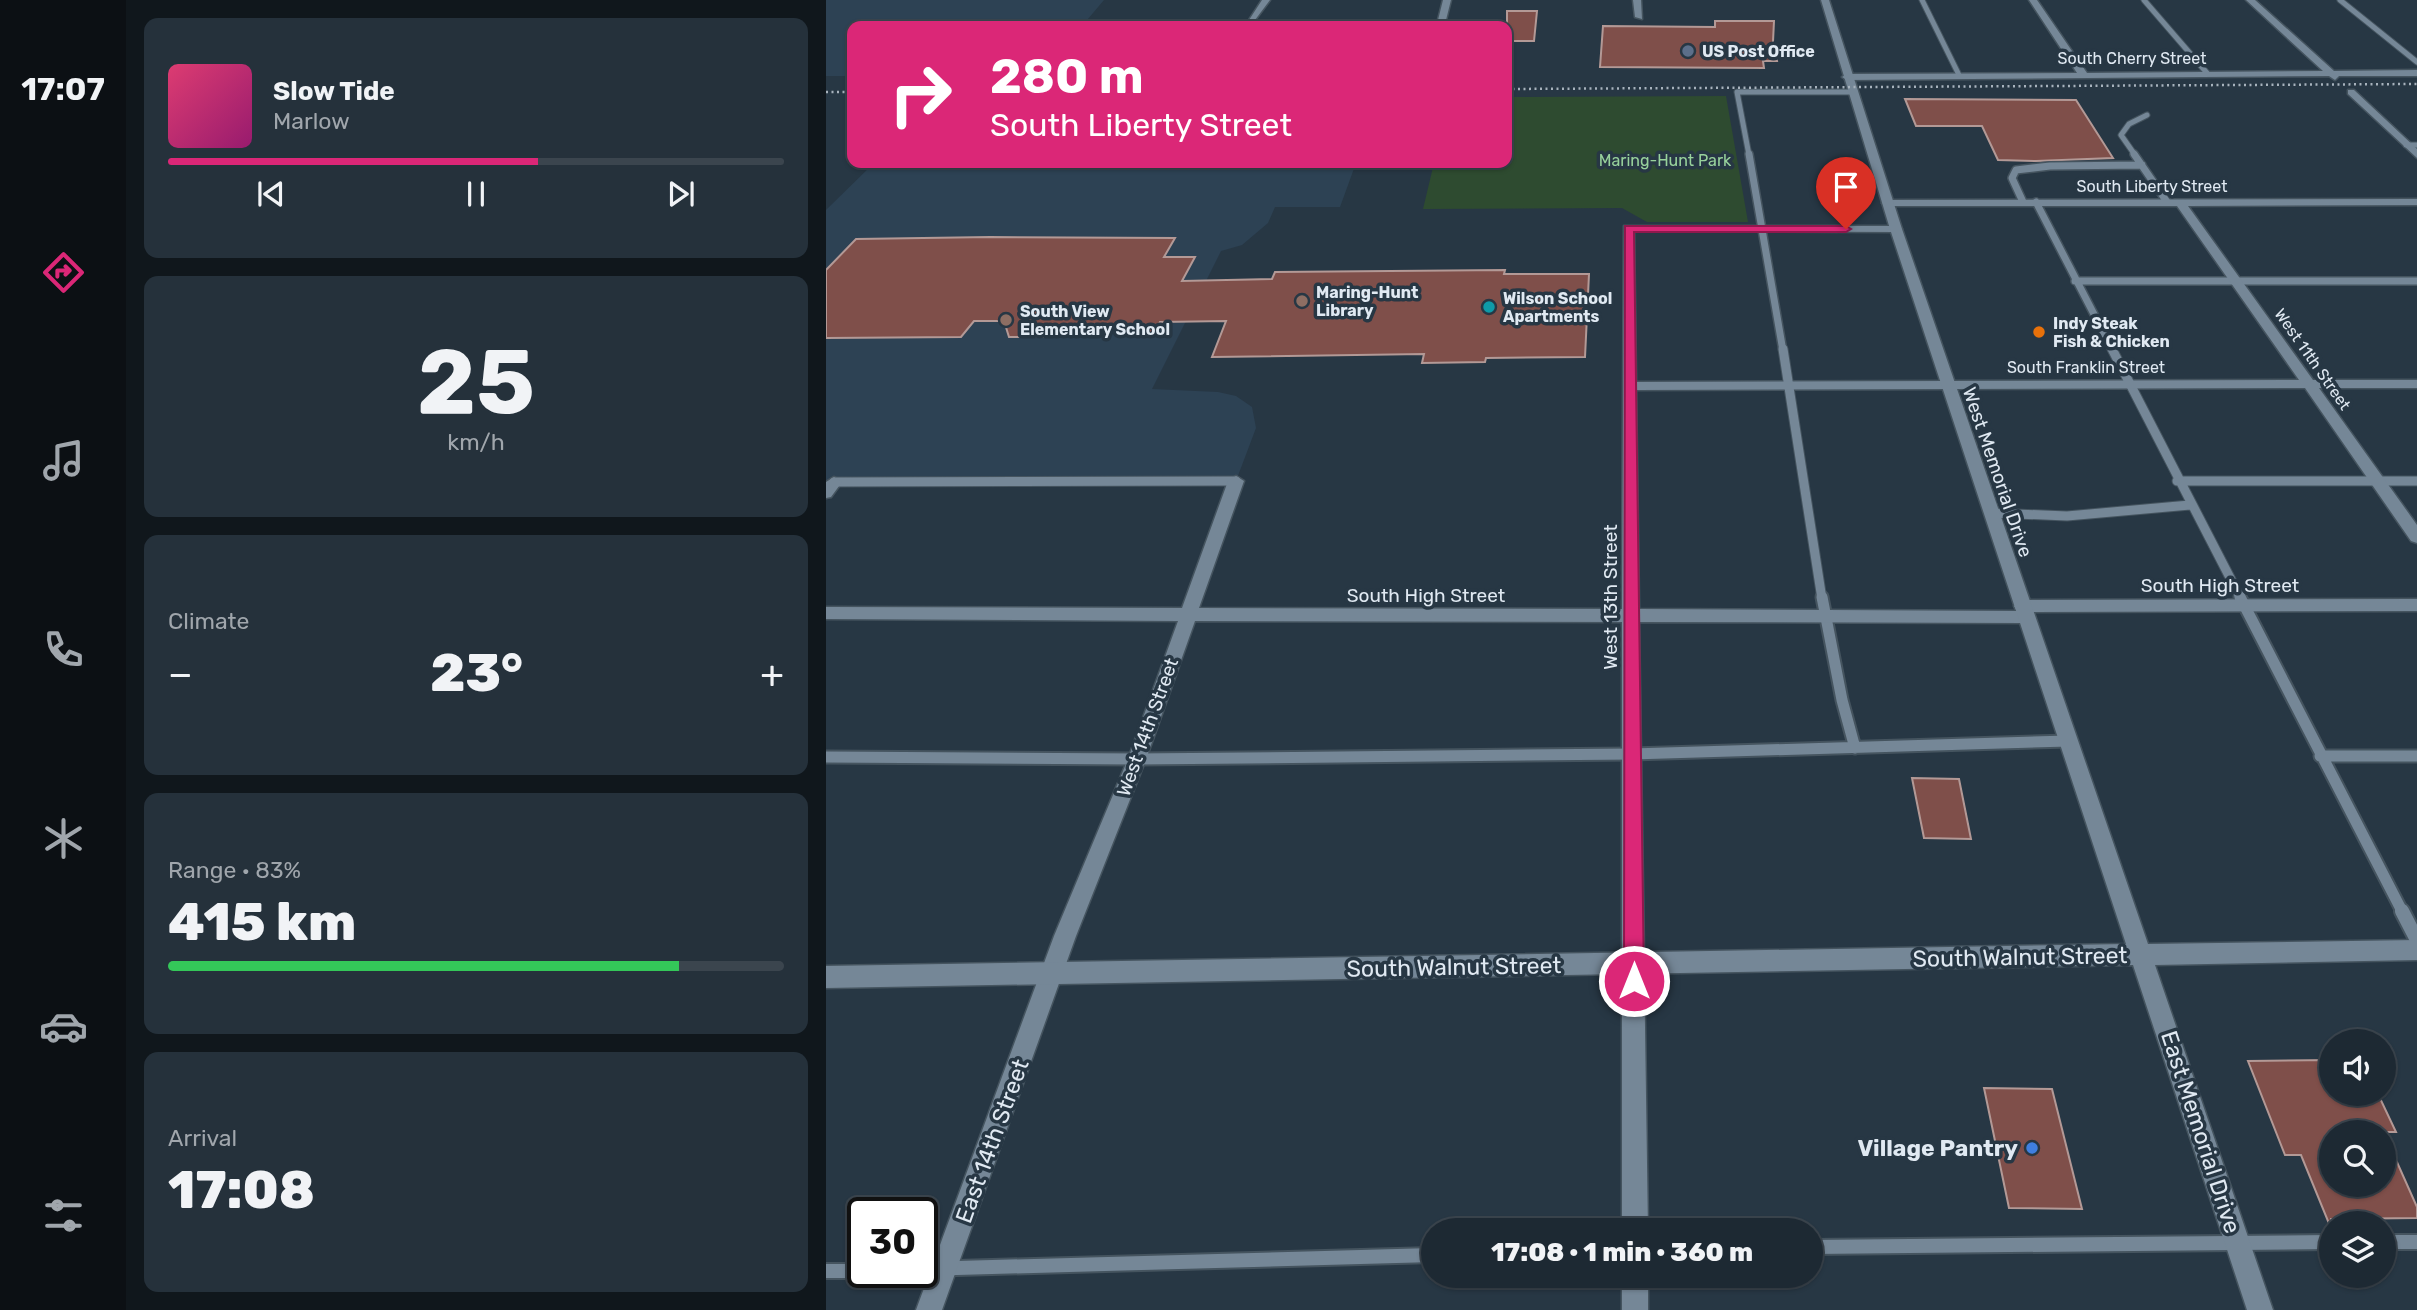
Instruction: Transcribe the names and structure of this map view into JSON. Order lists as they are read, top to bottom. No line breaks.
{"streets":{"street":["South Cherry Street","South Liberty Street","West 11th Street","South Franklin Street","West Memorial Drive","South High Street","West 13th Street","West 14th Street","South Walnut Street","East Memorial Drive","East 14th Street"]},"crossings":[["South Cherry Street","West Memorial Drive"],["South Liberty Street","West 11th Street"],["South Liberty Street","West Memorial Drive"],["West 11th Street","South Franklin Street"],["South Franklin Street","West Memorial Drive"],["South Franklin Street","West 13th Street"],["West Memorial Drive","South High Street"],["West Memorial Drive","South Walnut Street"],["West Memorial Drive","East Memorial Drive"],["South High Street","West 13th Street"],["South High Street","West 14th Street"],["West 13th Street","South Walnut Street"],["West 14th Street","South Walnut Street"],["West 14th Street","East 14th Street"],["South Walnut Street","East Memorial Drive"],["South Walnut Street","East 14th Street"]],"parks":["Maring-Hunt Park"],"places":["US Post Office","Maring-Hunt Library","Wilson School Apartments","South View Elementary School","Indy Steak Fish & Chicken","Village Pantry"],"page":{"tabs":"17:07","turn":["280 m","South Liberty Street"],"song":["Slow Tide","Marlow"],"tile":[["25","km/h"],"Climate",["Range · 83%","415 km"],["Arrival","17:08"]],"heat":["−","23°","+"],"limit":"30","trip":"17:08 · 1 min · 360 m"}}
